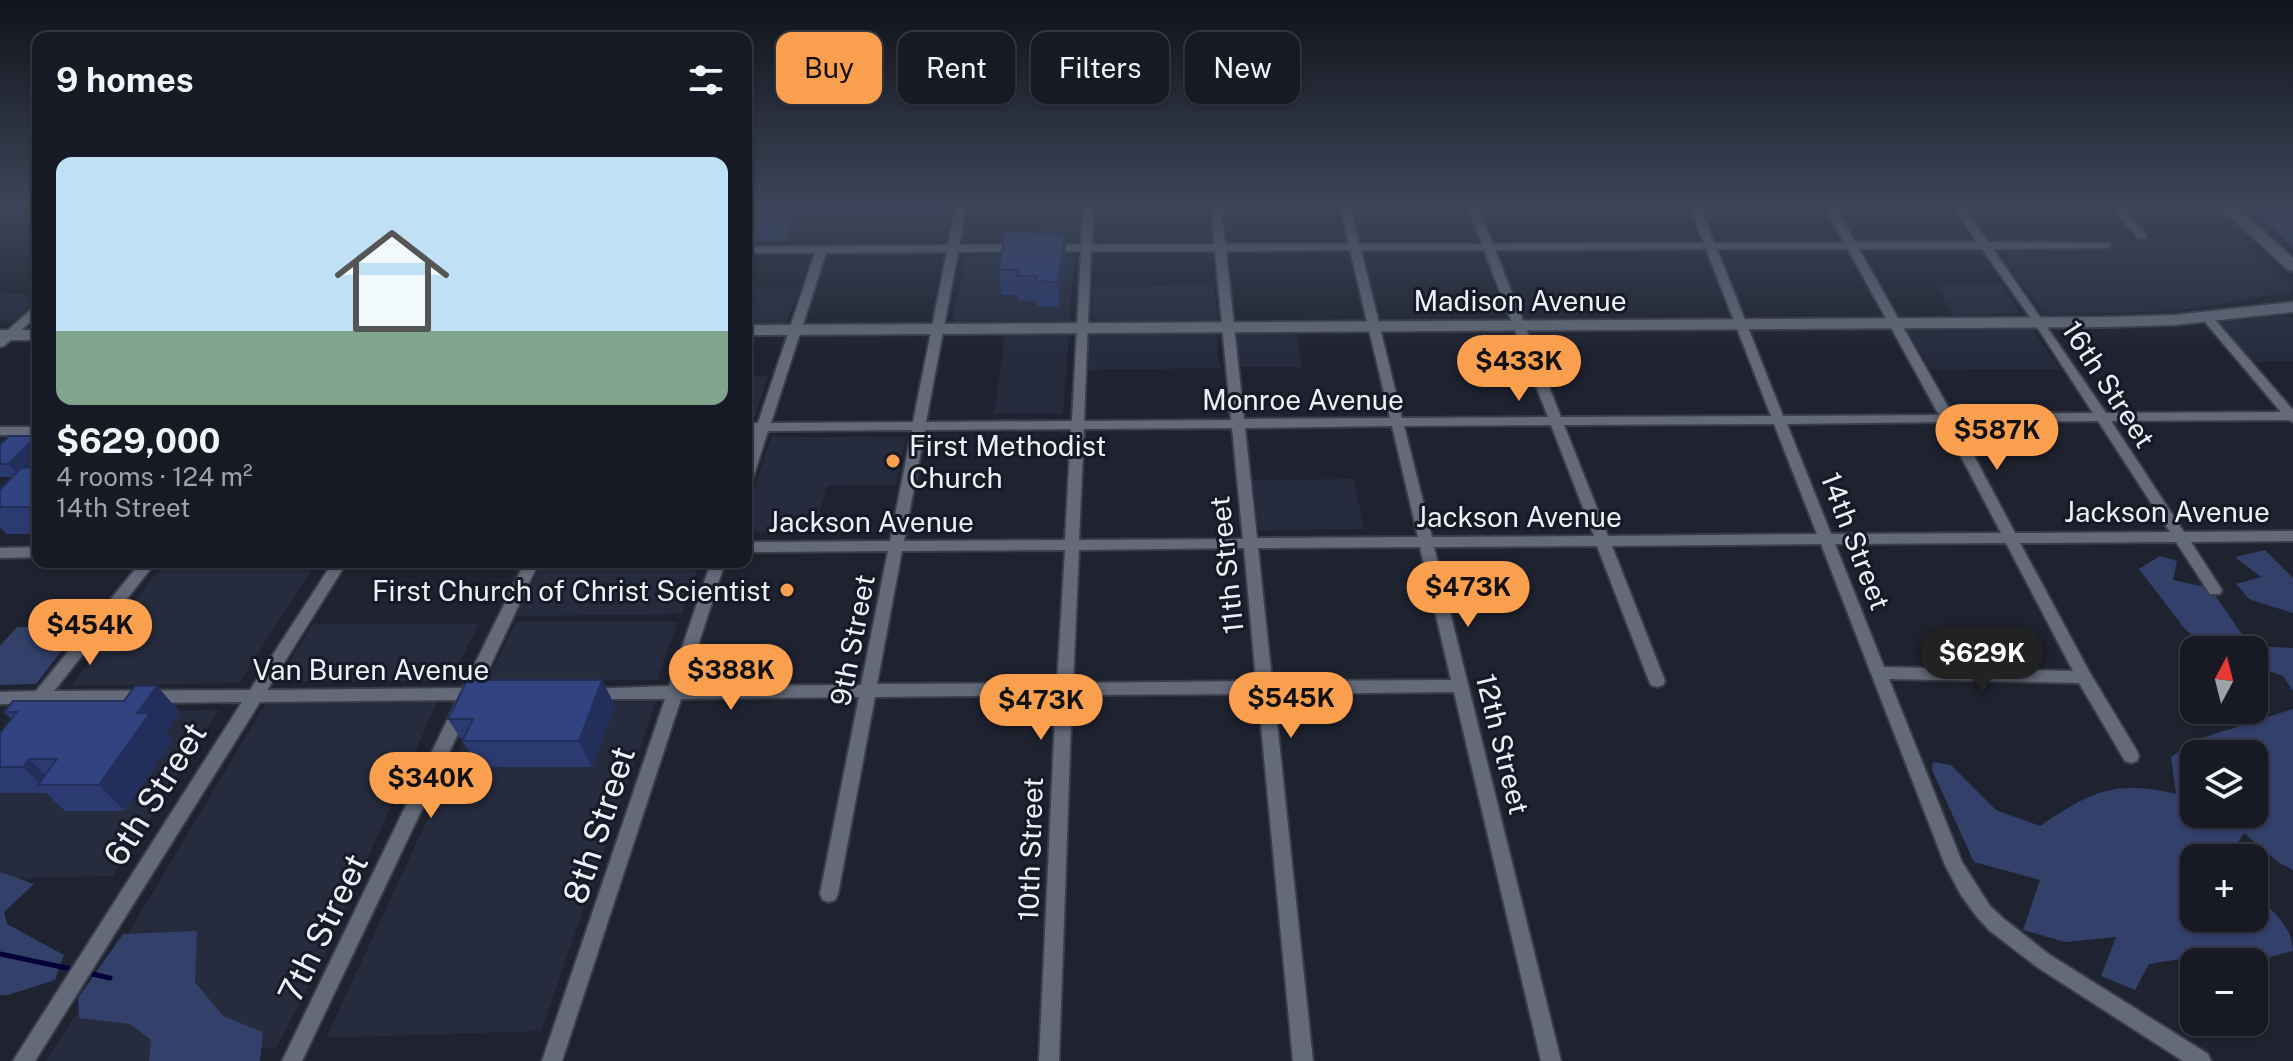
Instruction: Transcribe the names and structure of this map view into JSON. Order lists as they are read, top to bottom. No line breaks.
{"streets":{"street":["Madison Avenue","16th Street","Monroe Avenue","Jackson Avenue","14th Street","11th Street","9th Street","Van Buren Avenue","12th Street","6th Street","8th Street","10th Street","7th Street"]},"crossings":[["Madison Avenue","16th Street"],["Madison Avenue","14th Street"],["Madison Avenue","11th Street"],["Madison Avenue","9th Street"],["Madison Avenue","12th Street"],["Madison Avenue","10th Street"],["16th Street","Monroe Avenue"],["16th Street","Jackson Avenue"],["Monroe Avenue","14th Street"],["Monroe Avenue","11th Street"],["Monroe Avenue","9th Street"],["Monroe Avenue","12th Street"],["Monroe Avenue","10th Street"],["Jackson Avenue","14th Street"],["Jackson Avenue","11th Street"],["Jackson Avenue","9th Street"],["Jackson Avenue","12th Street"],["Jackson Avenue","10th Street"],["Van Buren Avenue","6th Street"],["Van Buren Avenue","7th Street"]],"places":["First Methodist Church","First Church of Christ Scientist"],"north":"top","page":{"chip":["Buy","Rent","Filters","New"],"heading":"9 homes","list":[{"name":"$629,000","note":"4 rooms · 124 m² · 14th Street"}],"price":["$433K","$587K","$473K","$454K","$629K","$388K","$545K","$473K","$340K"],"map_buttons":["+","−"]}}
